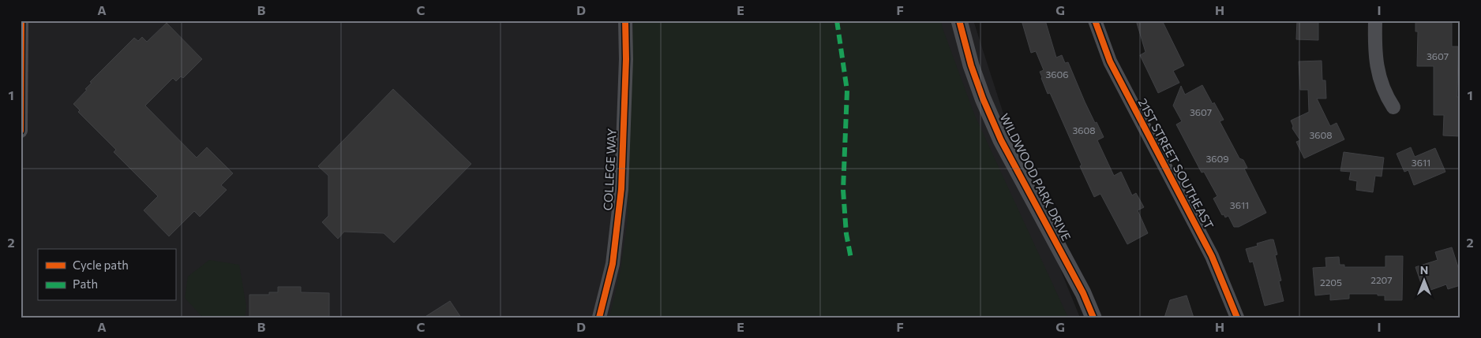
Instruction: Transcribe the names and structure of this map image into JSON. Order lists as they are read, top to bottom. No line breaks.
{"streets":{"street":["21ST STREET SOUTHEAST","COLLEGE WAY","WILDWOOD PARK DRIVE"]},"house_numbers":["3607","3606","3607","3608","3608","3609","3611","3611","2207","2205"],"legend":["Cycle path","Path"],"north":"top","grid":{"columns":["A","B","C","D","E","F","G","H","I"],"rows":["1","2"]}}
